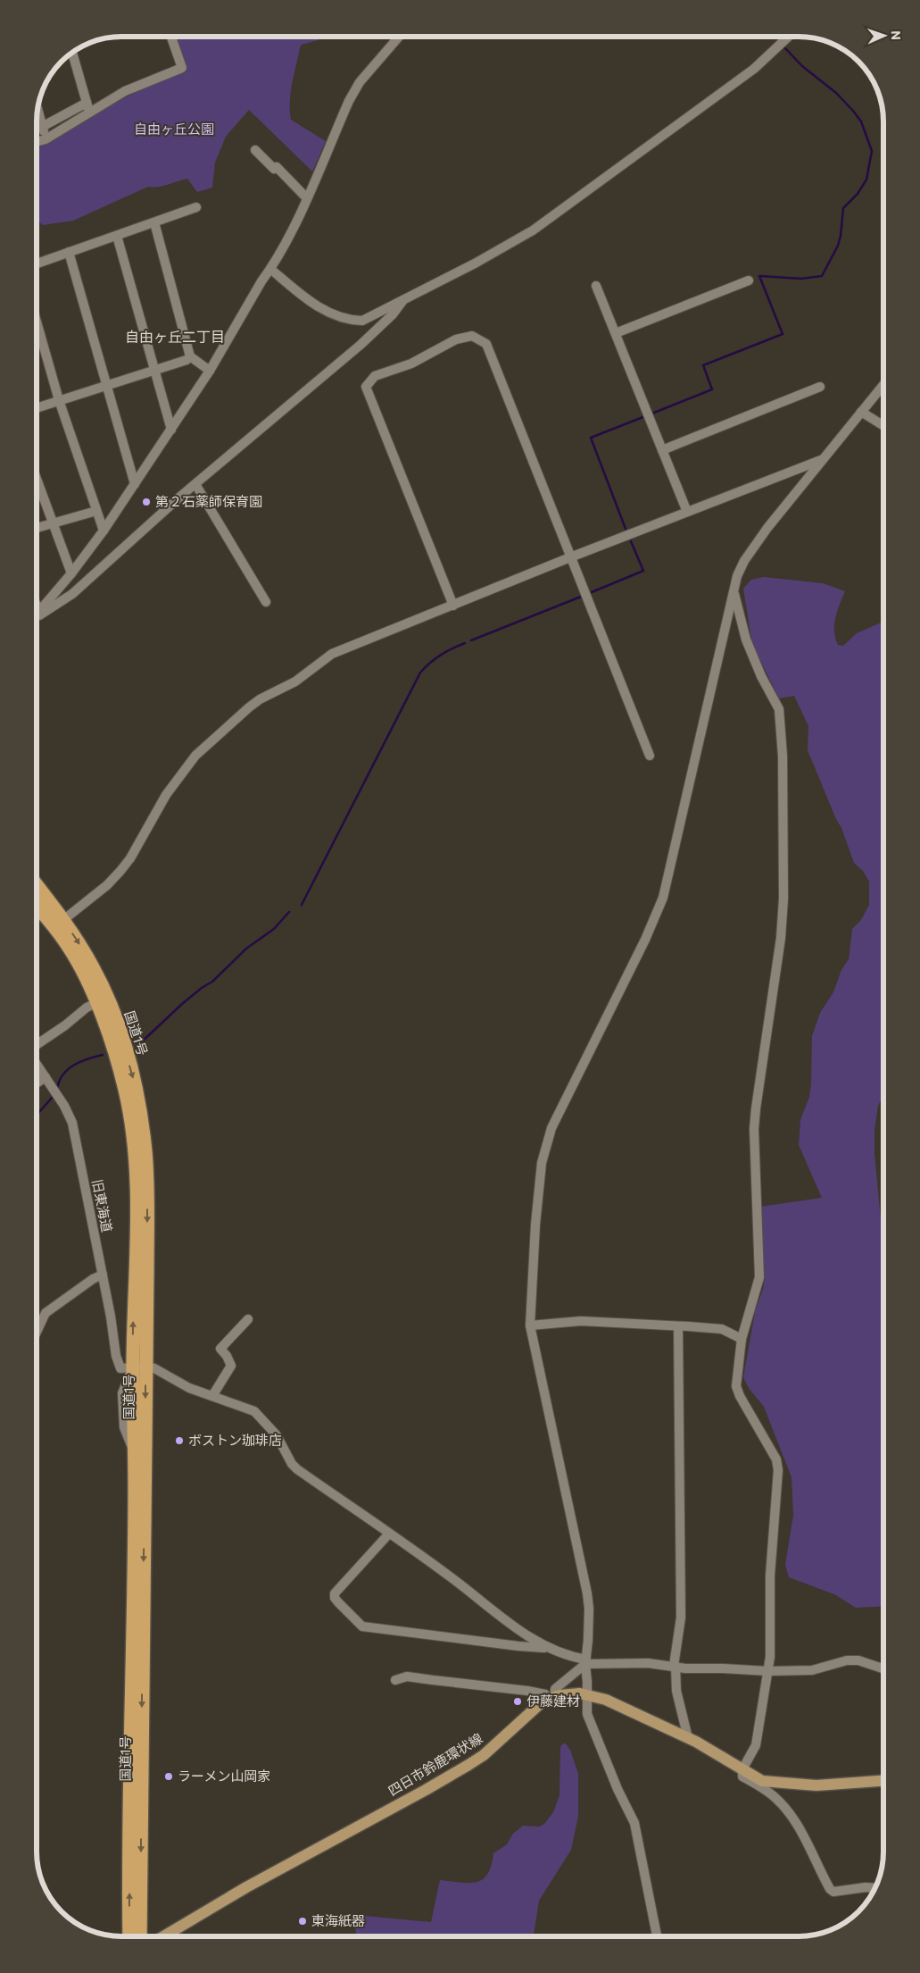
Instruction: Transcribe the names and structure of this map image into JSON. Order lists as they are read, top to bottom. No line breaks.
{"streets":{"highway":["国道1号"],"main road":["四日市鈴鹿環状線"],"street":["旧東海道"]},"crossings":[["国道1号","旧東海道"]],"districts":["自由ヶ丘二丁目"],"parks":["自由ヶ丘公園"],"places":["第２石薬師保育園","ボストン珈琲店","伊藤建材","ラーメン山岡家","東海紙器"],"north":"right"}
